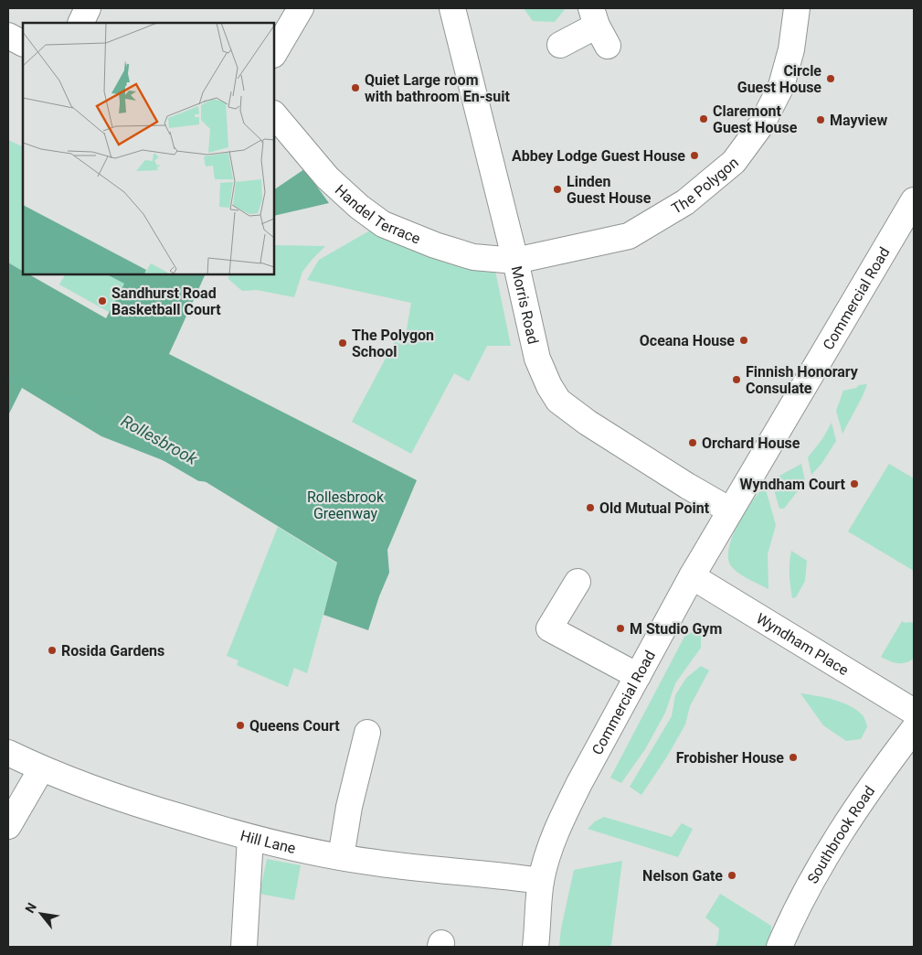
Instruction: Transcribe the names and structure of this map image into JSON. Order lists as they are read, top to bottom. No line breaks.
{"streets":{"street":["The Polygon","Handel Terrace","Commercial Road","Morris Road","Wyndham Place","Southbrook Road","Hill Lane"]},"crossings":[["The Polygon","Handel Terrace"],["The Polygon","Morris Road"],["Handel Terrace","Morris Road"],["Commercial Road","Morris Road"],["Commercial Road","Wyndham Place"],["Commercial Road","Hill Lane"]],"water":["Rollesbrook"],"parks":["Rollesbrook Greenway"],"places":["Circle Guest House","Quiet Large room with bathroom En-suit","Claremont Guest House","Mayview","Abbey Lodge Guest House","Linden Guest House","Sandhurst Road Basketball Court","Oceana House","The Polygon School","Finnish Honorary Consulate","Orchard House","Wyndham Court","Old Mutual Point","M Studio Gym","Rosida Gardens","Queens Court","Frobisher House","Nelson Gate"],"north":"top left"}
